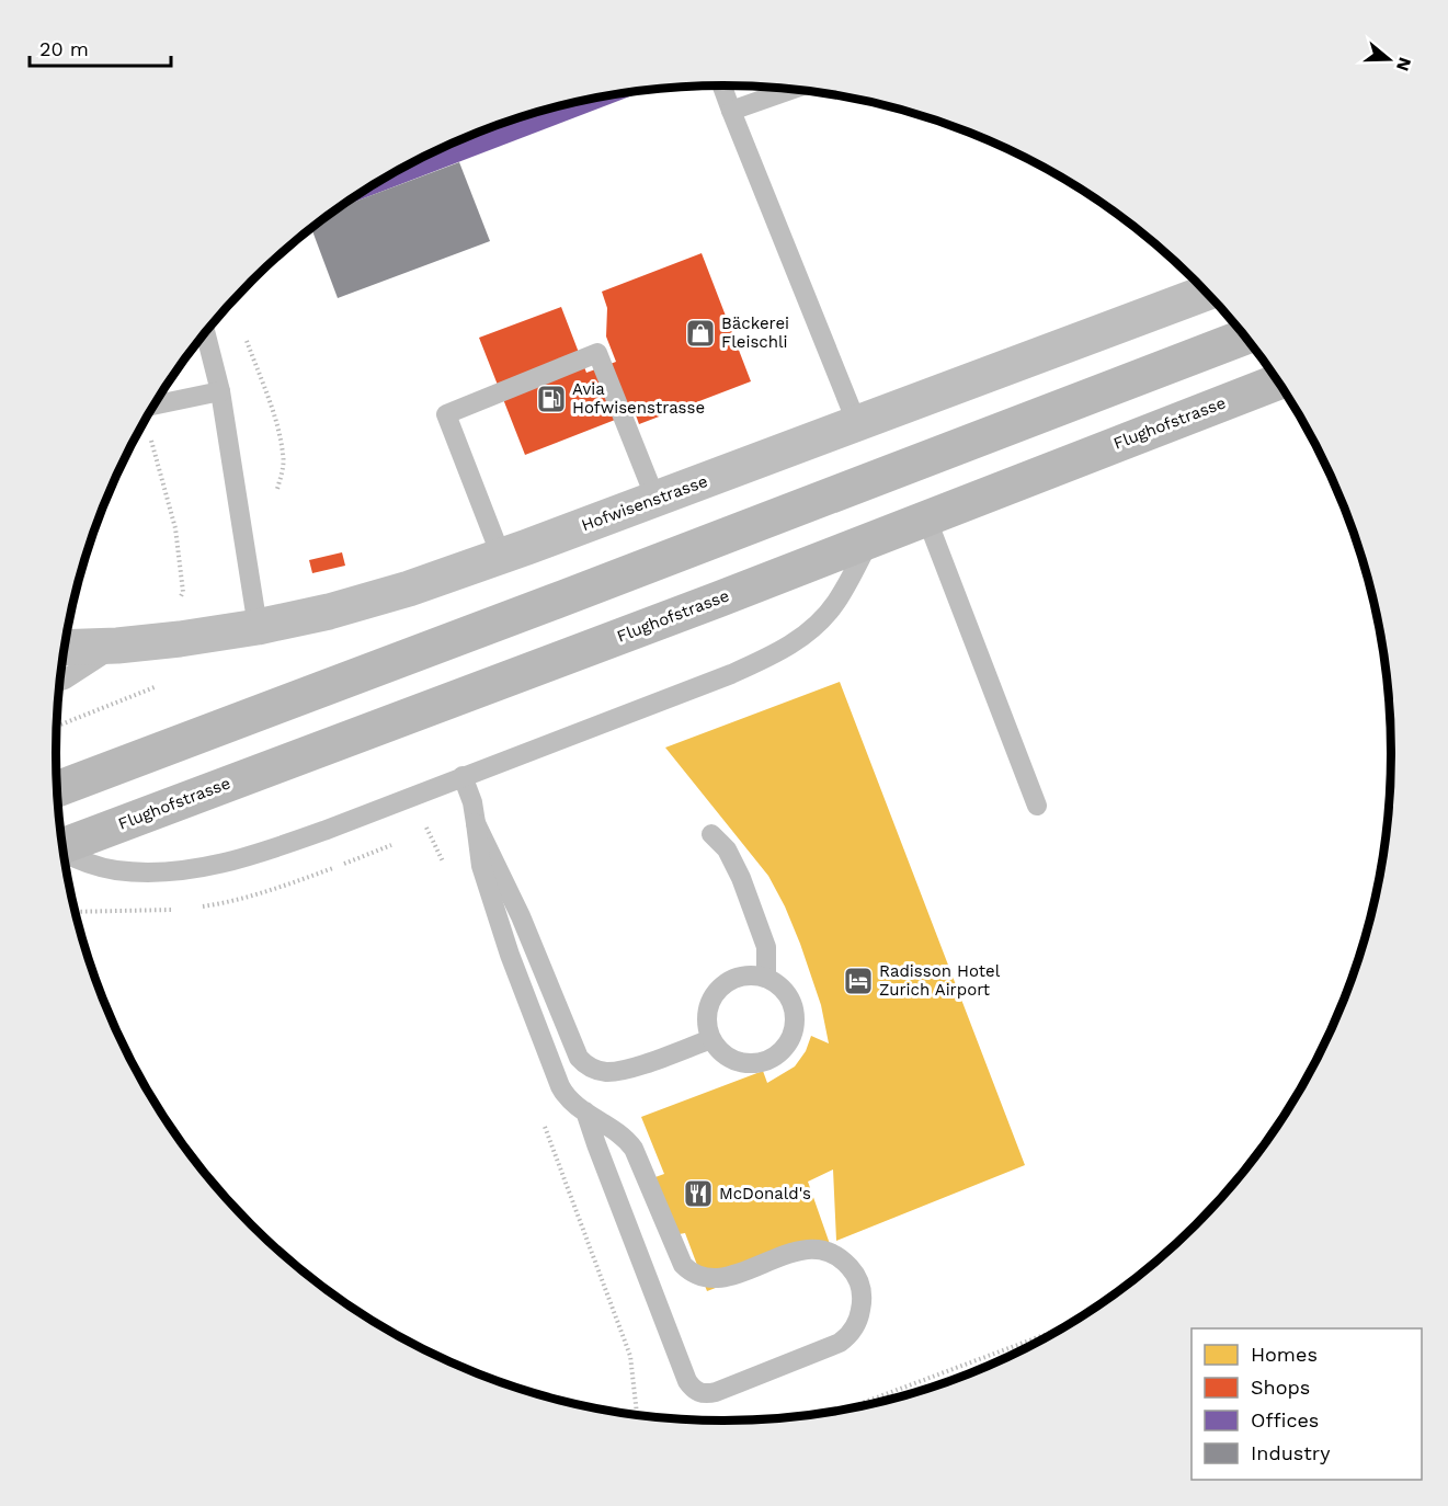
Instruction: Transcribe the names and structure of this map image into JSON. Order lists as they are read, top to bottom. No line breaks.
{"streets":{"main road":["Flughofstrasse"],"street":["Hofwisenstrasse"]},"places":{"shop":["Bäckerei Fleischli"],"fuel station":["Avia Hofwisenstrasse"],"hotel":["Radisson Hotel Zurich Airport"],"restaurant":["McDonald's"]},"legend":["Homes","Shops","Offices","Industry"],"scale_bar":"20 m","north":"right"}
